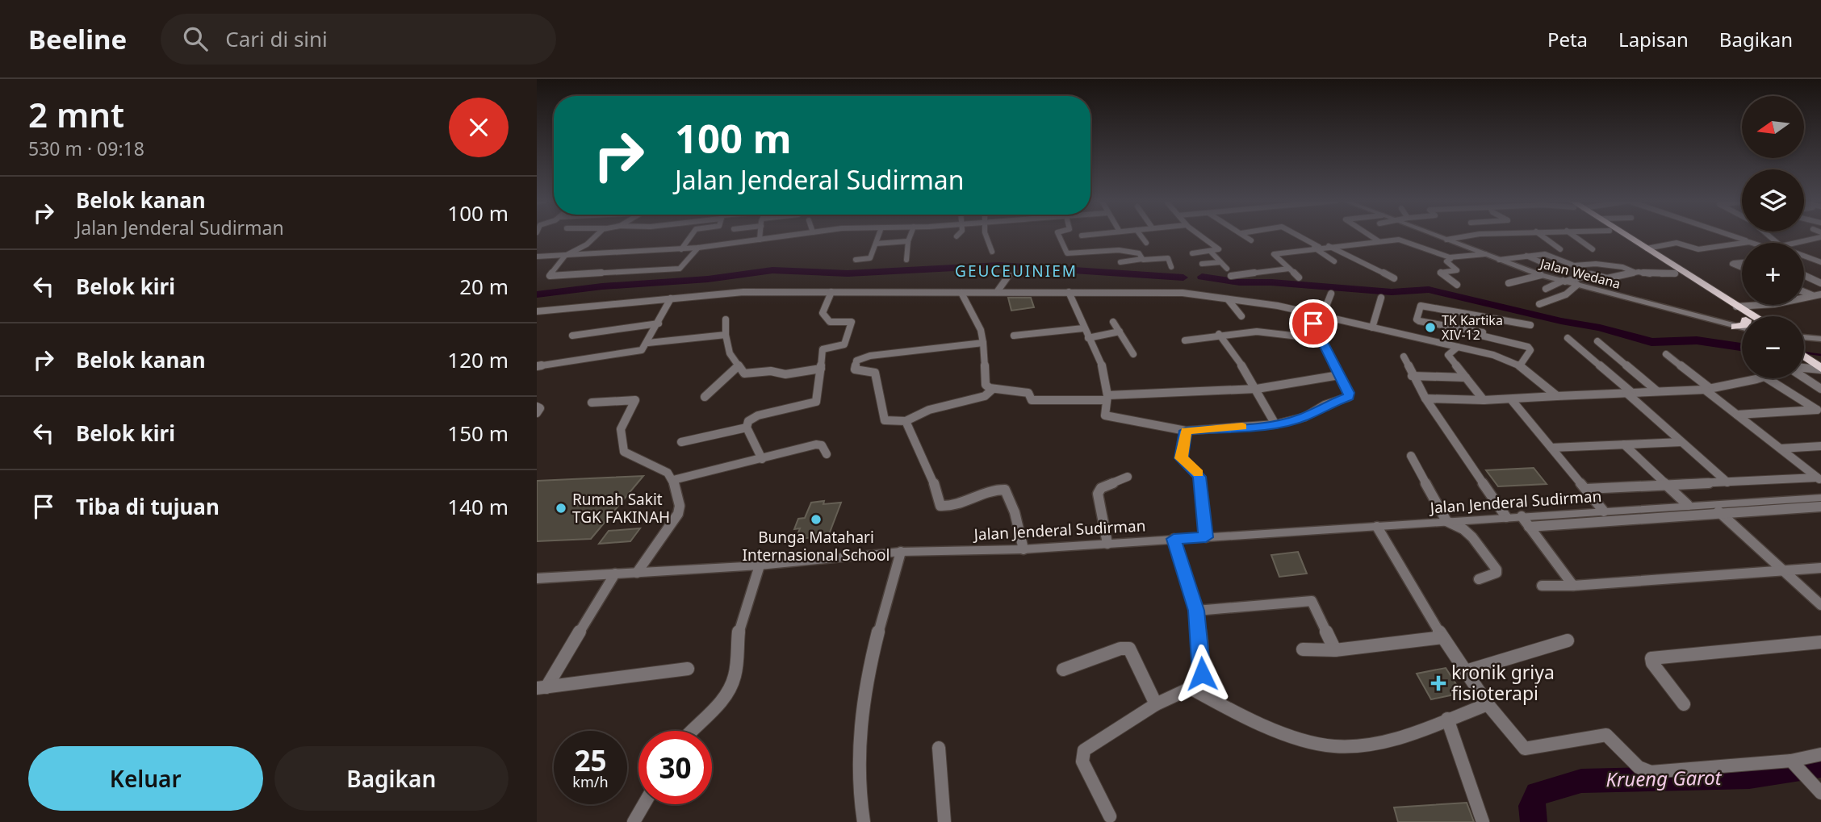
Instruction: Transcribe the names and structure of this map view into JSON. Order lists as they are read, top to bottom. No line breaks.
{"streets":{"street":["Jalan Wedana","Jalan Jenderal Sudirman"]},"districts":["GEUCEUINIEM"],"water":["Krueng Garot"],"places":{"other":["TK Kartika XIV-12","Rumah Sakit TGK FAKINAH","Bunga Matahari Internasional School"],"health":["kronik griya fisioterapi"]},"north":"left","page":{"header":"Beeline","search":"Cari di sini","nav":["Peta","Lapisan","Bagikan"],"heading":["2 mnt","530 m · 09:18"],"map_buttons":["+","−"],"turn":["100 m","Jalan Jenderal Sudirman"],"list":[{"name":"Belok kanan","note":"Jalan Jenderal Sudirman","value":"100 m"},{"name":"Belok kiri","value":"20 m"},{"name":"Belok kanan","value":"120 m"},{"name":"Belok kiri","value":"150 m"},{"name":"Tiba di tujuan","value":"140 m"}],"speed":"25 km/h","limit":"30","buttons":["Keluar","Bagikan"]}}
